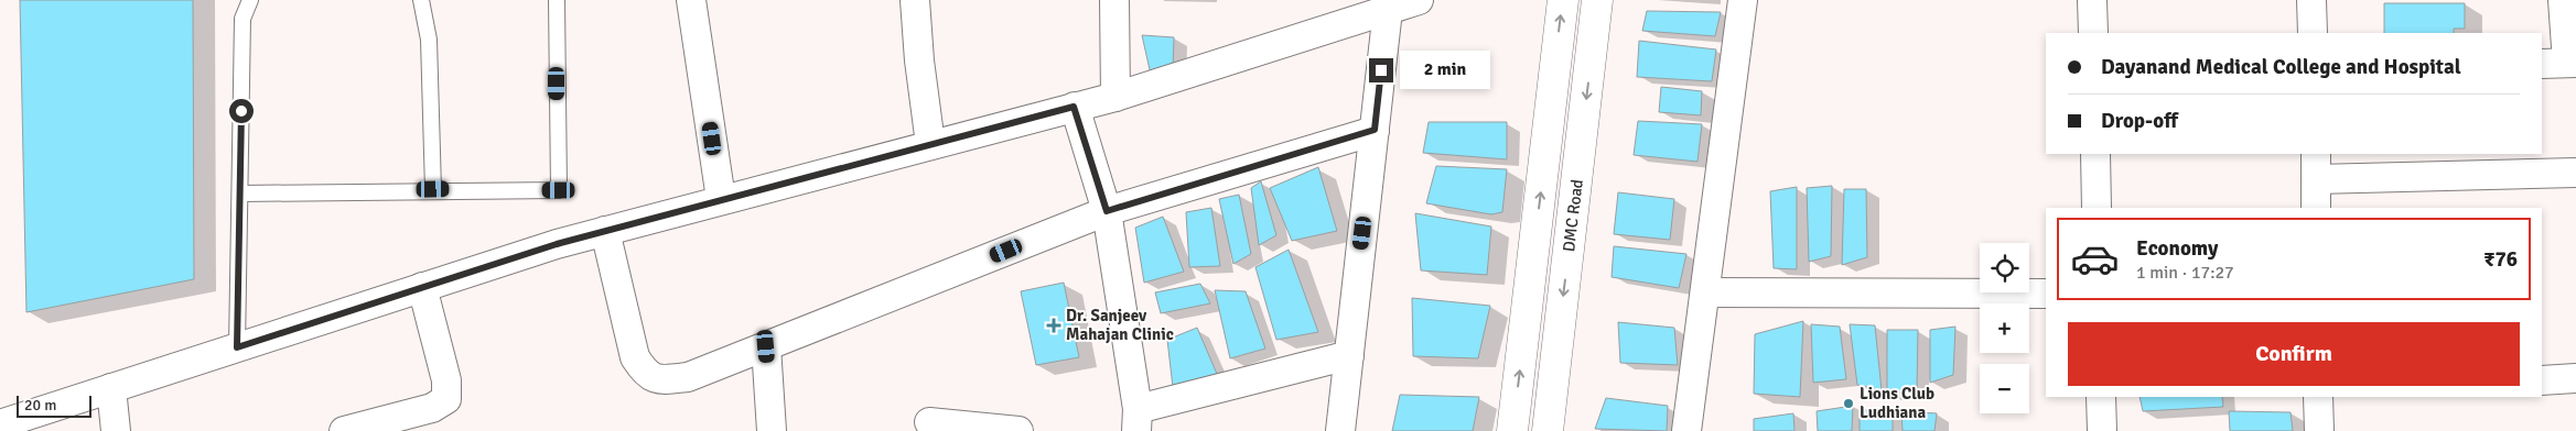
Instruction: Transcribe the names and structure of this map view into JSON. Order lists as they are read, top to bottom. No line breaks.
{"streets":{"street":["DMC Road"]},"places":{"health":["Dr. Sanjeev Mahajan Clinic"],"other":["Lions Club Ludhiana"]},"scale_bar":"20 m","page":{"banner":["Dayanand Medical College and Hospital","Drop-off"],"bubble":"2 min","list":[{"name":"Economy","note":"1 min · 17:27","value":"₹76"}],"map_buttons":["+","−"],"buttons":"Confirm","scale":"20 m"}}
